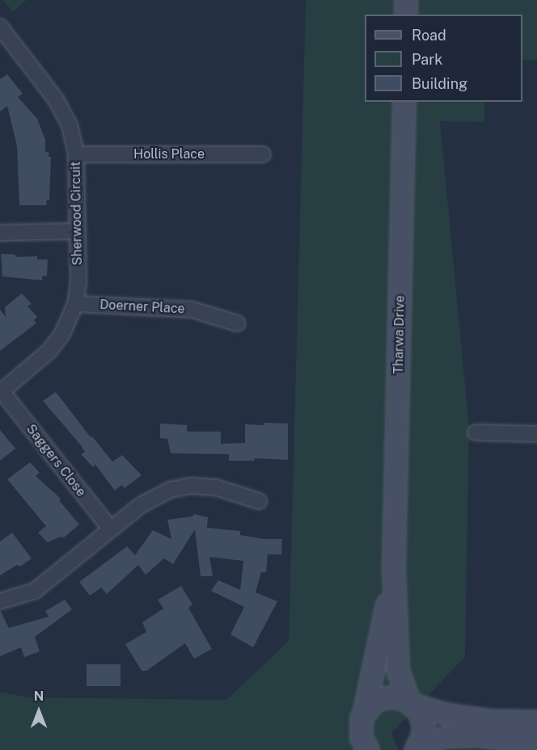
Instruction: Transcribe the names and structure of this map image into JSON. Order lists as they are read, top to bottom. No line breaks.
{"streets":{"main road":["Tharwa Drive"],"street":["Hollis Place","Sherwood Circuit","Doerner Place","Saggers Close"]},"crossings":[["Hollis Place","Sherwood Circuit"],["Sherwood Circuit","Doerner Place"],["Sherwood Circuit","Saggers Close"]],"legend":["Road","Park","Building"],"north":"top"}
